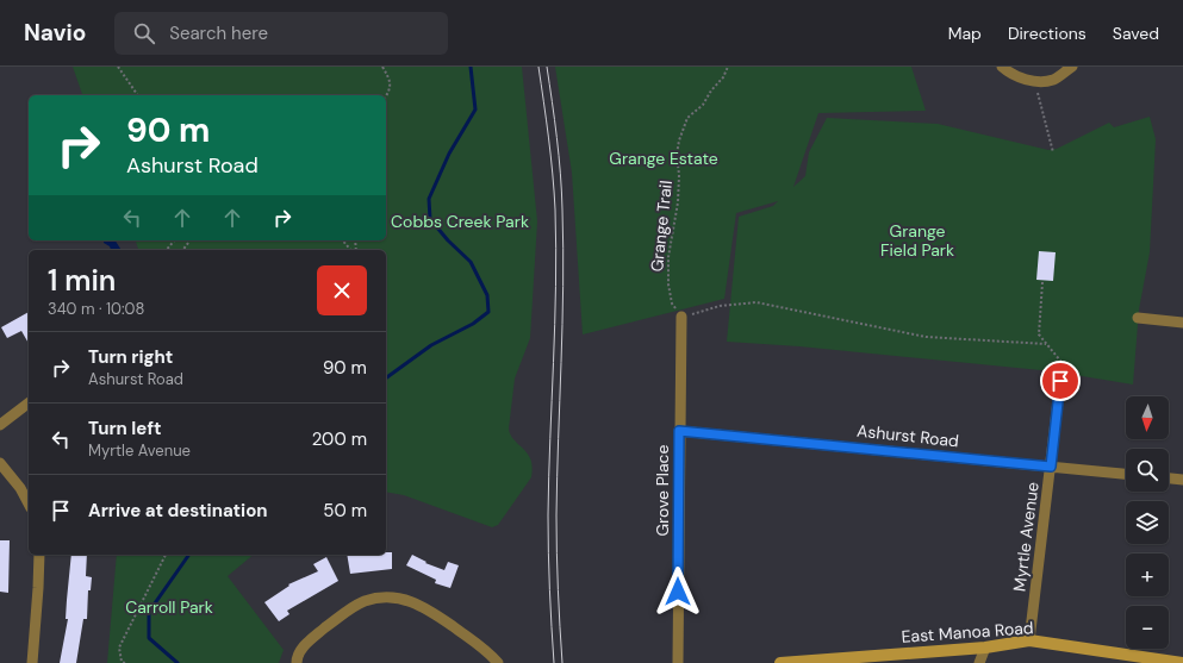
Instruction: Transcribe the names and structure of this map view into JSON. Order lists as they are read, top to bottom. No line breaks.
{"streets":{"main road":["East Manoa Road"],"street":["Ashurst Road","Grove Place","Myrtle Avenue"],"path":["Grange Trail"]},"crossings":[["Grange Trail","Grove Place"],["Ashurst Road","Grove Place"],["Ashurst Road","Myrtle Avenue"],["Myrtle Avenue","East Manoa Road"]],"parks":["Grange Estate","Cobbs Creek Park","Grange Field Park","Carroll Park"],"north":"bottom","page":{"header":"Navio","search":"Search here","nav":["Map","Directions","Saved"],"turn":["90 m","Ashurst Road"],"heading":["1 min","340 m · 10:08"],"list":[{"name":"Turn right","note":"Ashurst Road","value":"90 m"},{"name":"Turn left","note":"Myrtle Avenue","value":"200 m"},{"name":"Arrive at destination","value":"50 m"}],"map_buttons":["+","−"]}}
